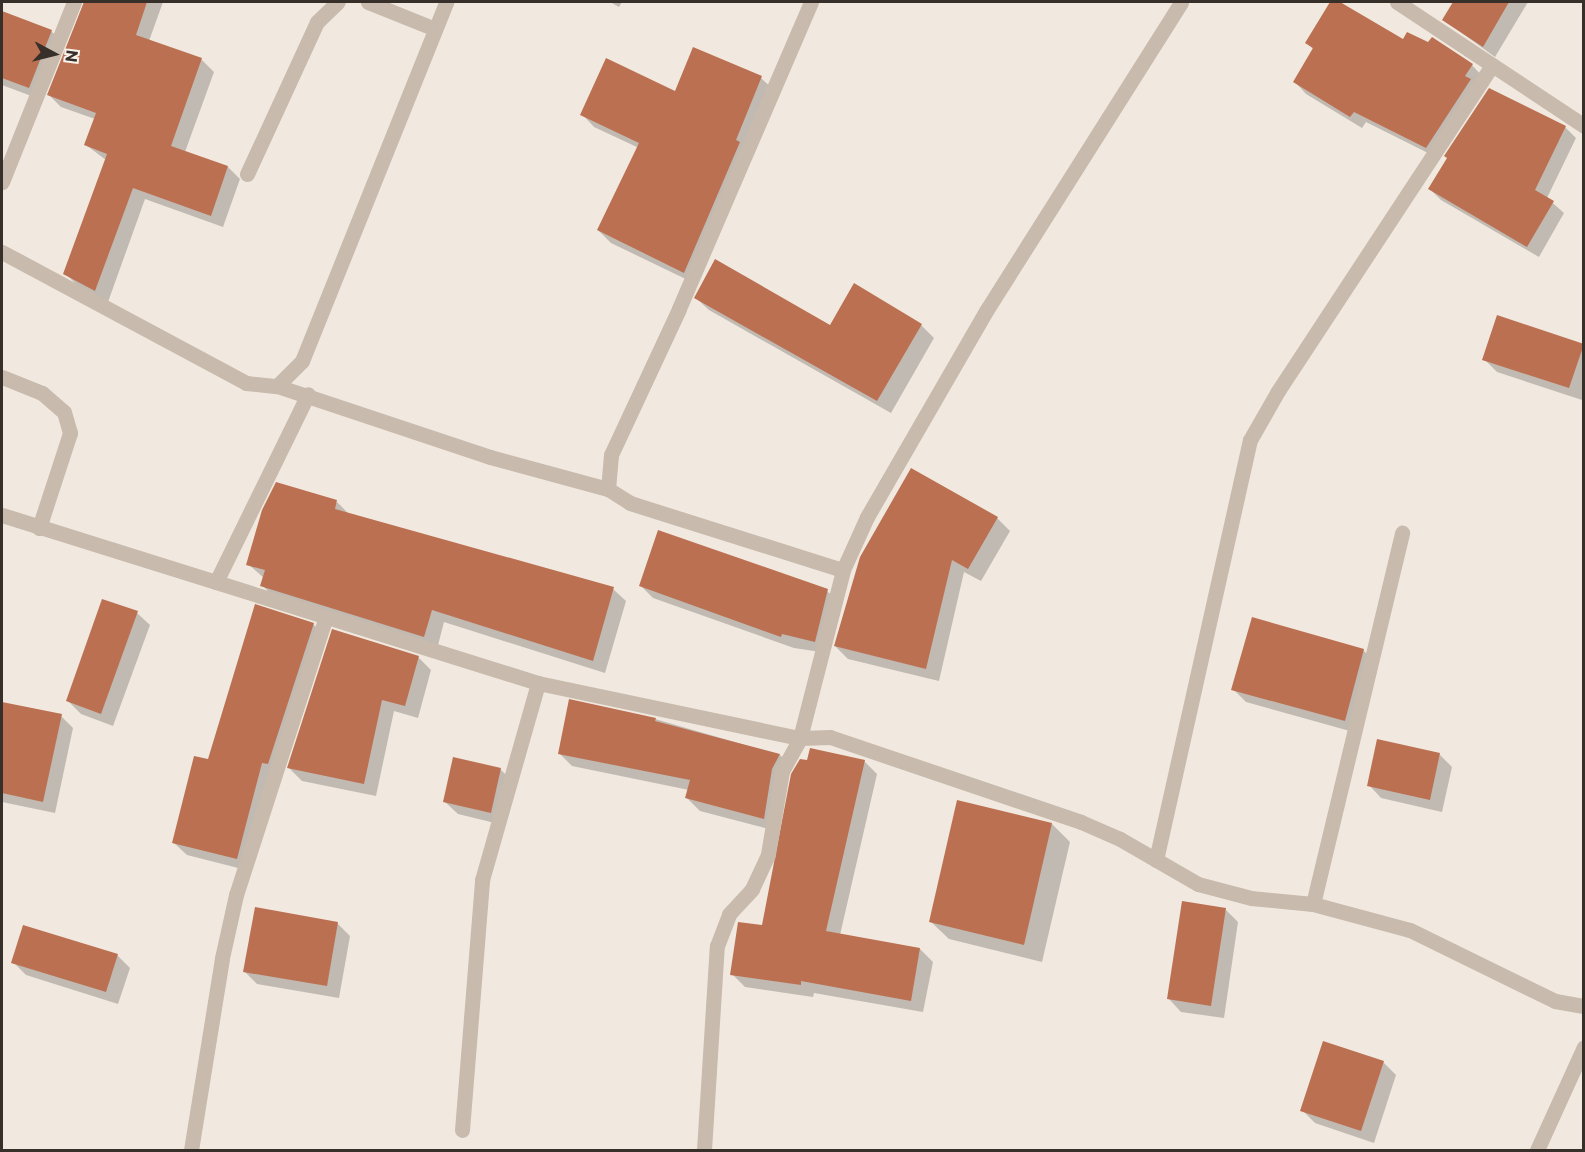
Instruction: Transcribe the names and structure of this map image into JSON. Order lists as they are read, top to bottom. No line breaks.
{"north":"right"}
